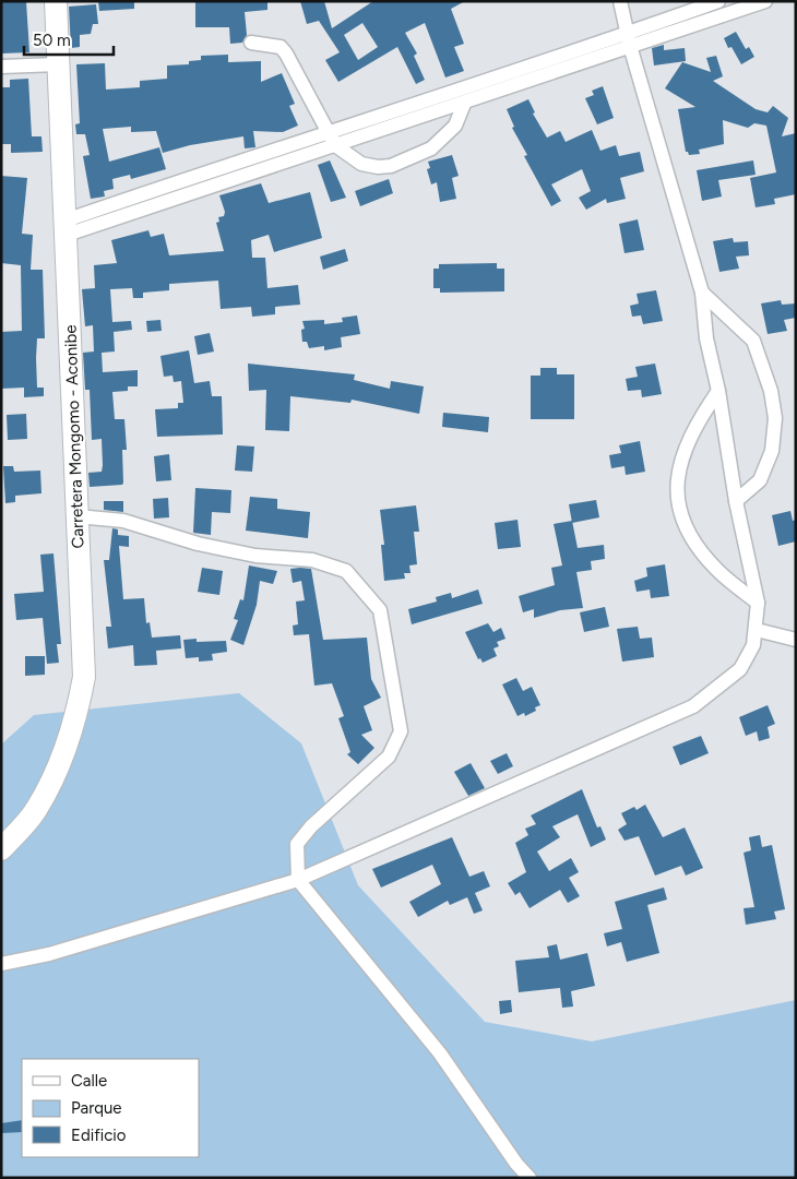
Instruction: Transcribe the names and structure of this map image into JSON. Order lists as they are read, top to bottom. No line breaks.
{"streets":{"main road":["Carretera Mongomo - Aconibe"]},"legend":["Calle","Parque","Edificio"],"scale_bar":"50 m"}
